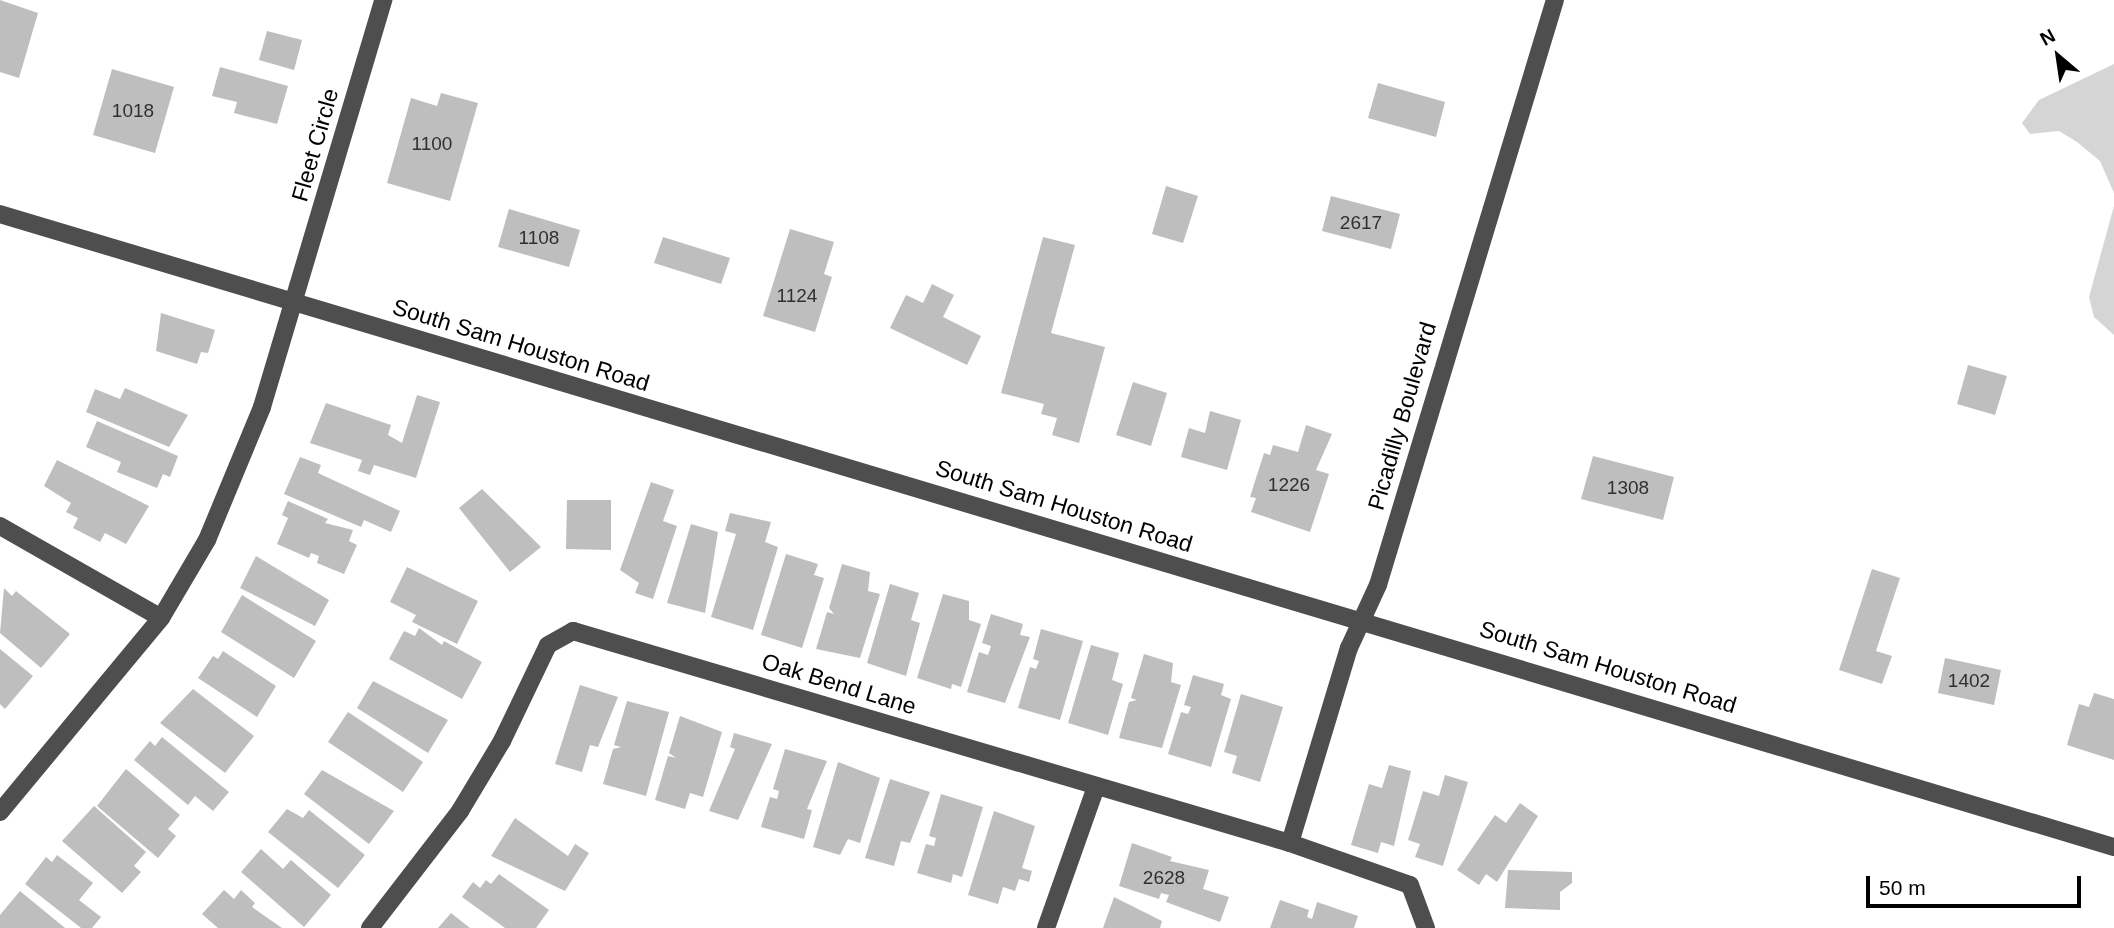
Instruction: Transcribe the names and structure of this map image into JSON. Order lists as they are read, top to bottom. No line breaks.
{"streets":{"street":["Fleet Circle","South Sam Houston Road","Picadilly Boulevard","Oak Bend Lane"]},"crossings":[["Fleet Circle","South Sam Houston Road"],["South Sam Houston Road","Picadilly Boulevard"],["Picadilly Boulevard","Oak Bend Lane"]],"house_numbers":["1018","1100","2617","1108","1124","1226","1308","1402","2628"],"scale_bar":"50 m","north":"top left"}
